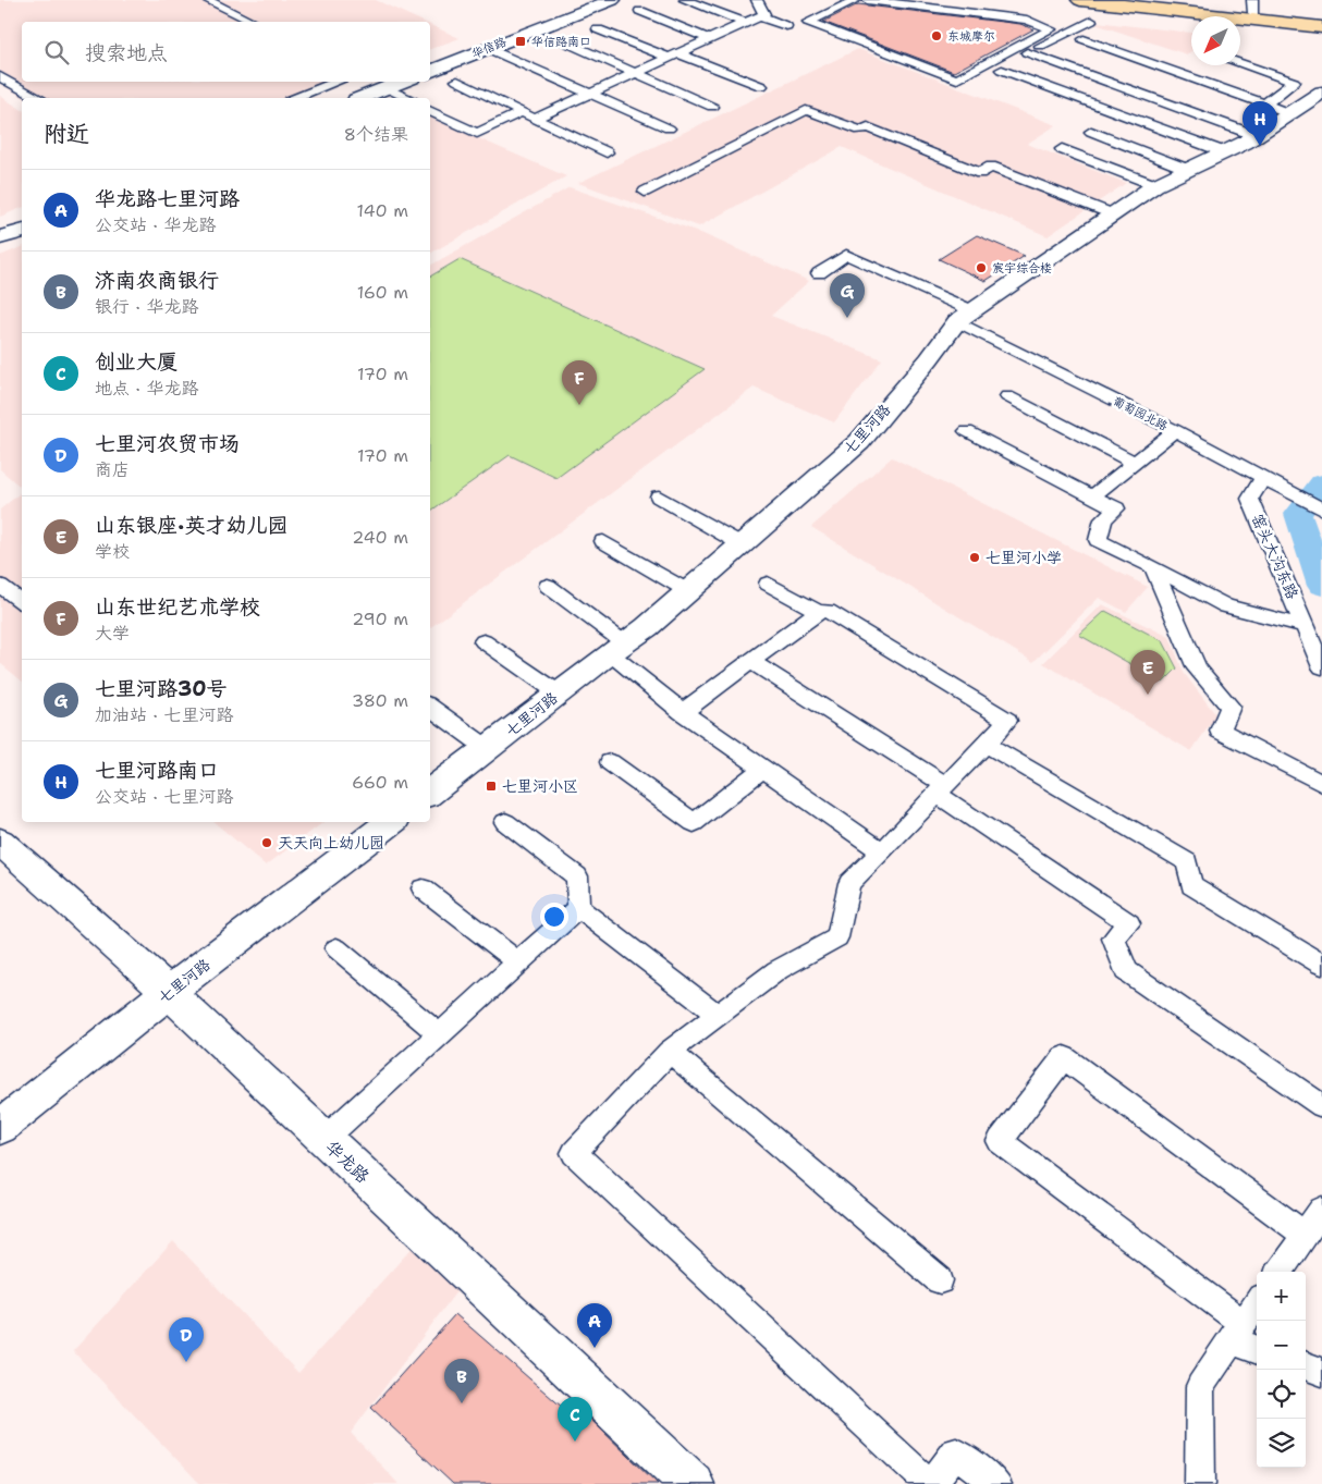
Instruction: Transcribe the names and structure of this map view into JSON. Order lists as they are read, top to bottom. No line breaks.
{"streets":{"main road":["华信路","七里河路","华龙路"],"street":["葡萄园北路","窑头大沟东路"]},"crossings":[["葡萄园北路","七里河路"],["葡萄园北路","窑头大沟东路"],["七里河路","华龙路"]],"places":{"other":["东城摩尔","宸宇综合楼","七里河小学","天天向上幼儿园"],"transit":["华信路南口","七里河小区"]},"north":"bottom left","page":{"search":"搜索地点","heading":["附近","8个结果"],"pins":["H","G","F","E","A","D","B","C"],"list":[{"mark":"A","name":"华龙路七里河路","note":"公交站 · 华龙路","value":"140 m"},{"mark":"B","name":"济南农商银行","note":"银行 · 华龙路","value":"160 m"},{"mark":"C","name":"创业大厦","note":"地点 · 华龙路","value":"170 m"},{"mark":"D","name":"七里河农贸市场","note":"商店","value":"170 m"},{"mark":"E","name":"山东银座·英才幼儿园","note":"学校","value":"240 m"},{"mark":"F","name":"山东世纪艺术学校","note":"大学","value":"290 m"},{"mark":"G","name":"七里河路30号","note":"加油站 · 七里河路","value":"380 m"},{"mark":"H","name":"七里河路南口","note":"公交站 · 七里河路","value":"660 m"}],"map_buttons":["+","−"]}}
